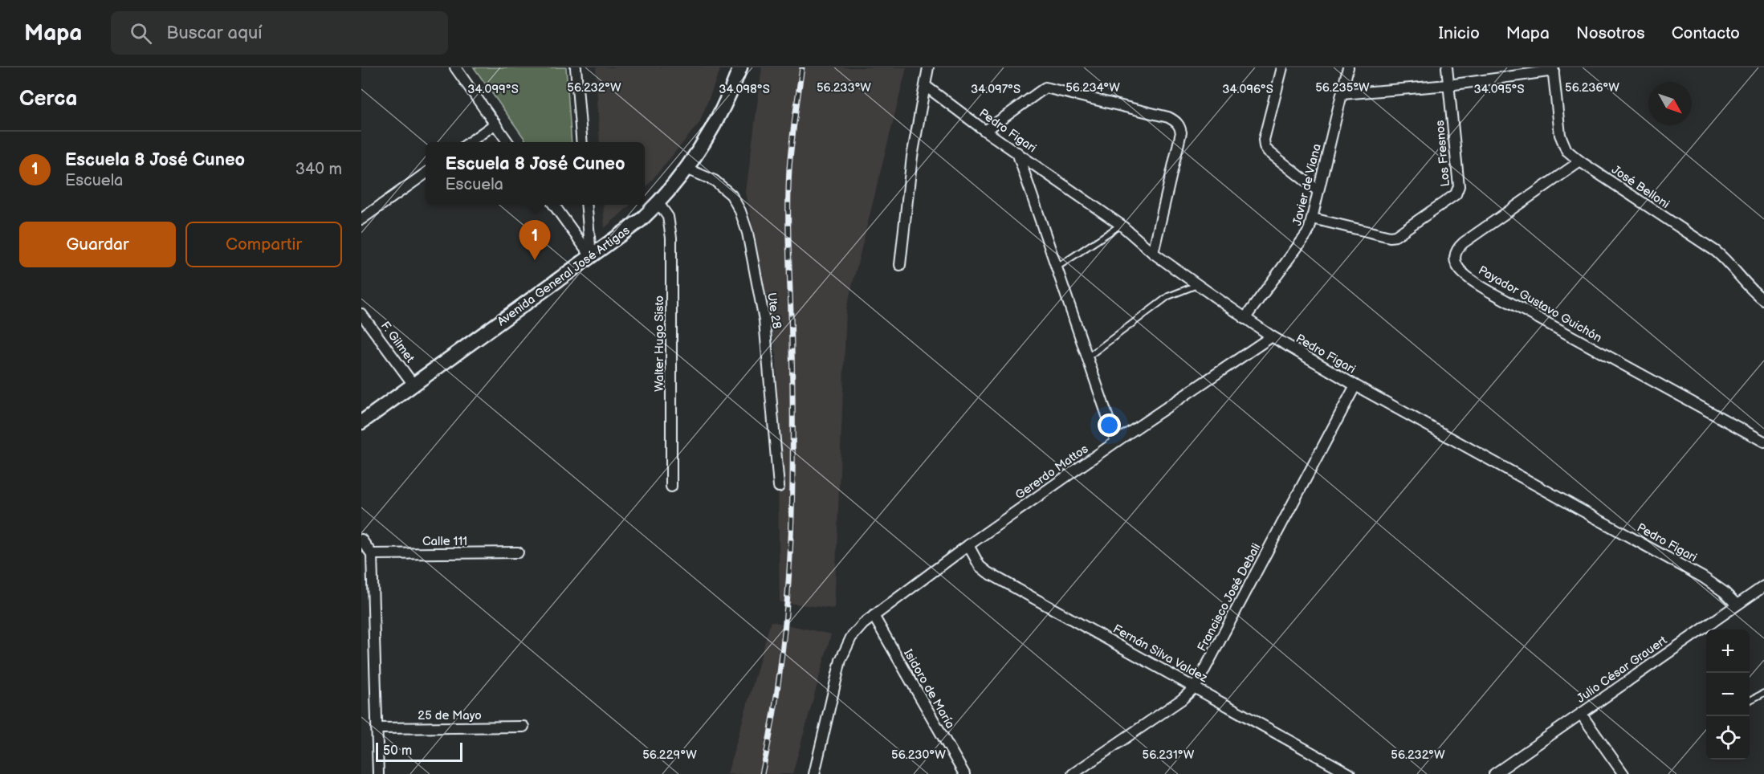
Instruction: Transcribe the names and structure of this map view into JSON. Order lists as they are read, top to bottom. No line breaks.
{"streets":{"street":["Pedro Figari","Los Fresnos","Javier de Viana","José Belloni","Avenida General José Artigas","Payador Gustavo Guichón","Ute 28","F. Gilmet","Walter Hugo Sisto","Gererdo Mattos","Calle 111","Francisco José Debali","Fernán Silva Valdez","Julio César Grauert","Isidoro de María","25 de Mayo"]},"crossings":[["Pedro Figari","Javier de Viana"],["Pedro Figari","Gererdo Mattos"],["Pedro Figari","Francisco José Debali"],["Pedro Figari","Julio César Grauert"],["Los Fresnos","Javier de Viana"],["José Belloni","Payador Gustavo Guichón"],["Avenida General José Artigas","Ute 28"],["Avenida General José Artigas","F. Gilmet"],["Avenida General José Artigas","Walter Hugo Sisto"],["Gererdo Mattos","Fernán Silva Valdez"],["Gererdo Mattos","Isidoro de María"],["Francisco José Debali","Fernán Silva Valdez"]],"scale_bar":"50 m","north":"bottom right","page":{"header":"Mapa","search":"Buscar aquí","nav":["Inicio","Mapa","Nosotros","Contacto"],"heading":"Cerca","list":[{"mark":"1","name":"Escuela 8 José Cuneo","note":"Escuela","value":"340 m"}],"popup":["Escuela 8 José Cuneo","Escuela"],"buttons":["Guardar","Compartir"],"pins":"1","map_buttons":["+","−"],"scale":"50 m"},"coordinates":["56.232°W","56.233°W","56.234°W","56.235°W","56.236°W","34.099°S","34.098°S","34.097°S","34.096°S","34.095°S","56.229°W","56.230°W","56.231°W"]}
